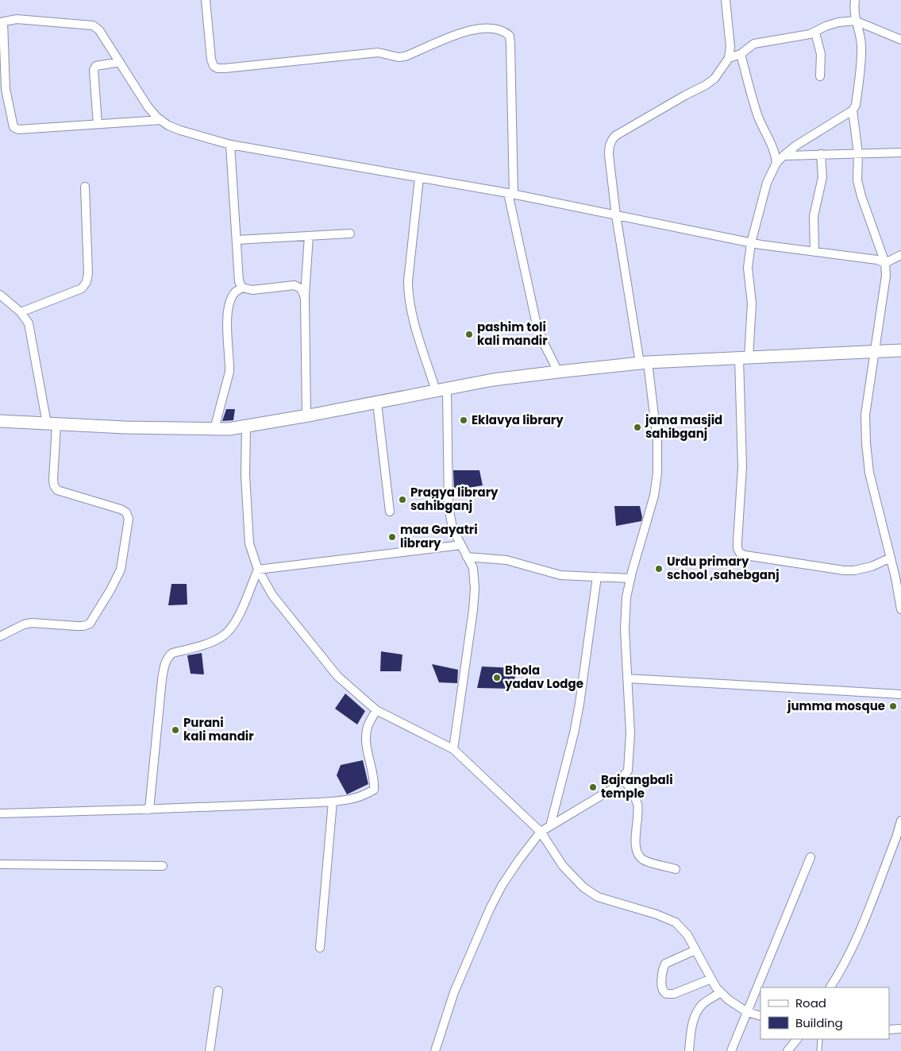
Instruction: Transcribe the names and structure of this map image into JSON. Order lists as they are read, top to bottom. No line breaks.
{"places":["pashim toli kali mandir","Eklavya library","jama masjid sahibganj","Pragya library sahibganj","maa Gayatri library","Urdu primary school ,sahebganj","Bhola yadav Lodge","jumma mosque","Purani kali mandir","Bajrangbali temple"],"legend":["Road","Building"]}
